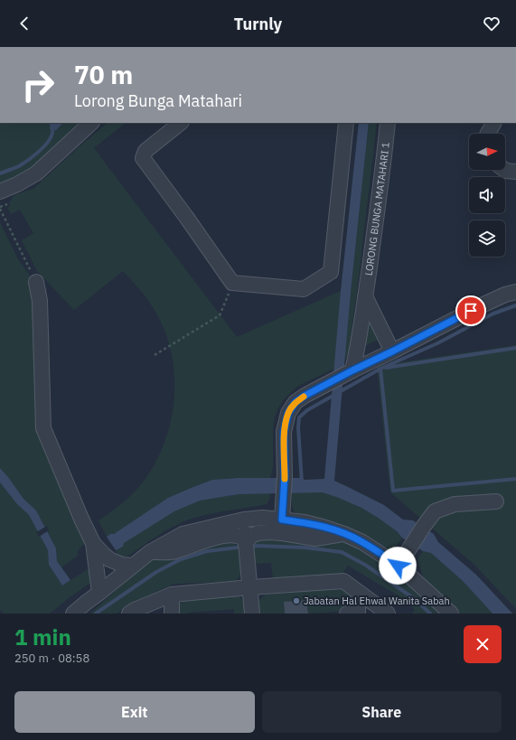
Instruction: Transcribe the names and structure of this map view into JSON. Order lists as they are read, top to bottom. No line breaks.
{"streets":{"street":["LORONG BUNGA MATAHARI 1"]},"places":["Jabatan Hal Ehwal Wanita Sabah"],"north":"right","page":{"header":"Turnly","turn":["70 m","Lorong Bunga Matahari"],"heading":["1 min","250 m · 08:58"],"buttons":["Exit","Share"]}}
